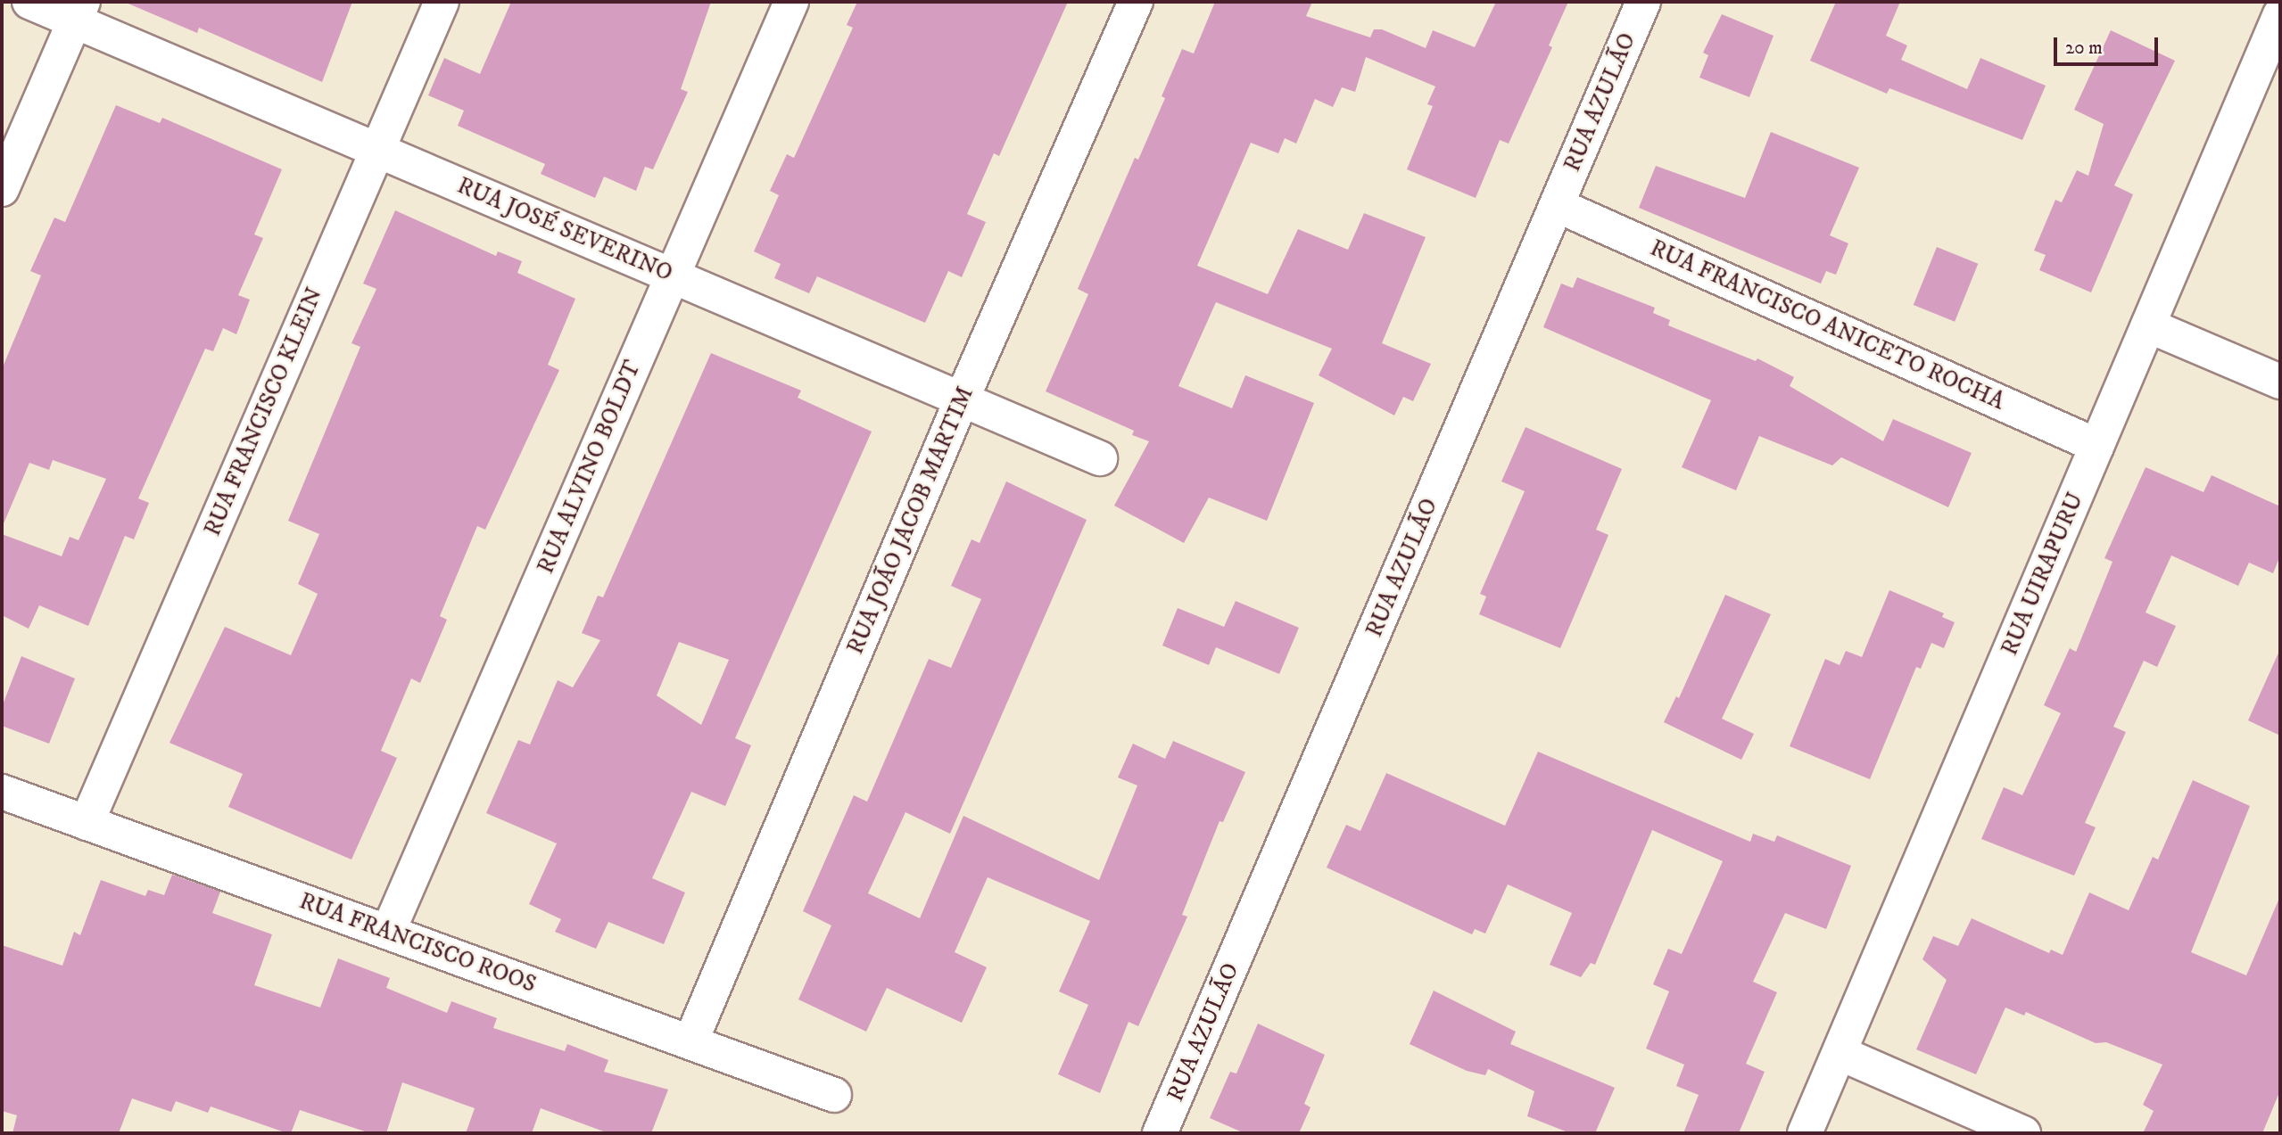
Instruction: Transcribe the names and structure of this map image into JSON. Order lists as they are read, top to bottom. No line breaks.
{"streets":{"street":["RUA AZULÃO","RUA JOSÉ SEVERINO","RUA FRANCISCO ANICETO ROCHA","RUA FRANCISCO KLEIN","RUA ALVINO BOLDT","RUA JOÃO JACOB MARTIM","RUA UIRAPURU","RUA FRANCISCO ROOS"]},"crossings":[["RUA AZULÃO","RUA FRANCISCO ANICETO ROCHA"],["RUA JOSÉ SEVERINO","RUA FRANCISCO KLEIN"],["RUA JOSÉ SEVERINO","RUA ALVINO BOLDT"],["RUA JOSÉ SEVERINO","RUA JOÃO JACOB MARTIM"],["RUA FRANCISCO ANICETO ROCHA","RUA UIRAPURU"],["RUA FRANCISCO KLEIN","RUA FRANCISCO ROOS"],["RUA ALVINO BOLDT","RUA FRANCISCO ROOS"],["RUA JOÃO JACOB MARTIM","RUA FRANCISCO ROOS"]],"scale_bar":"20 m"}
